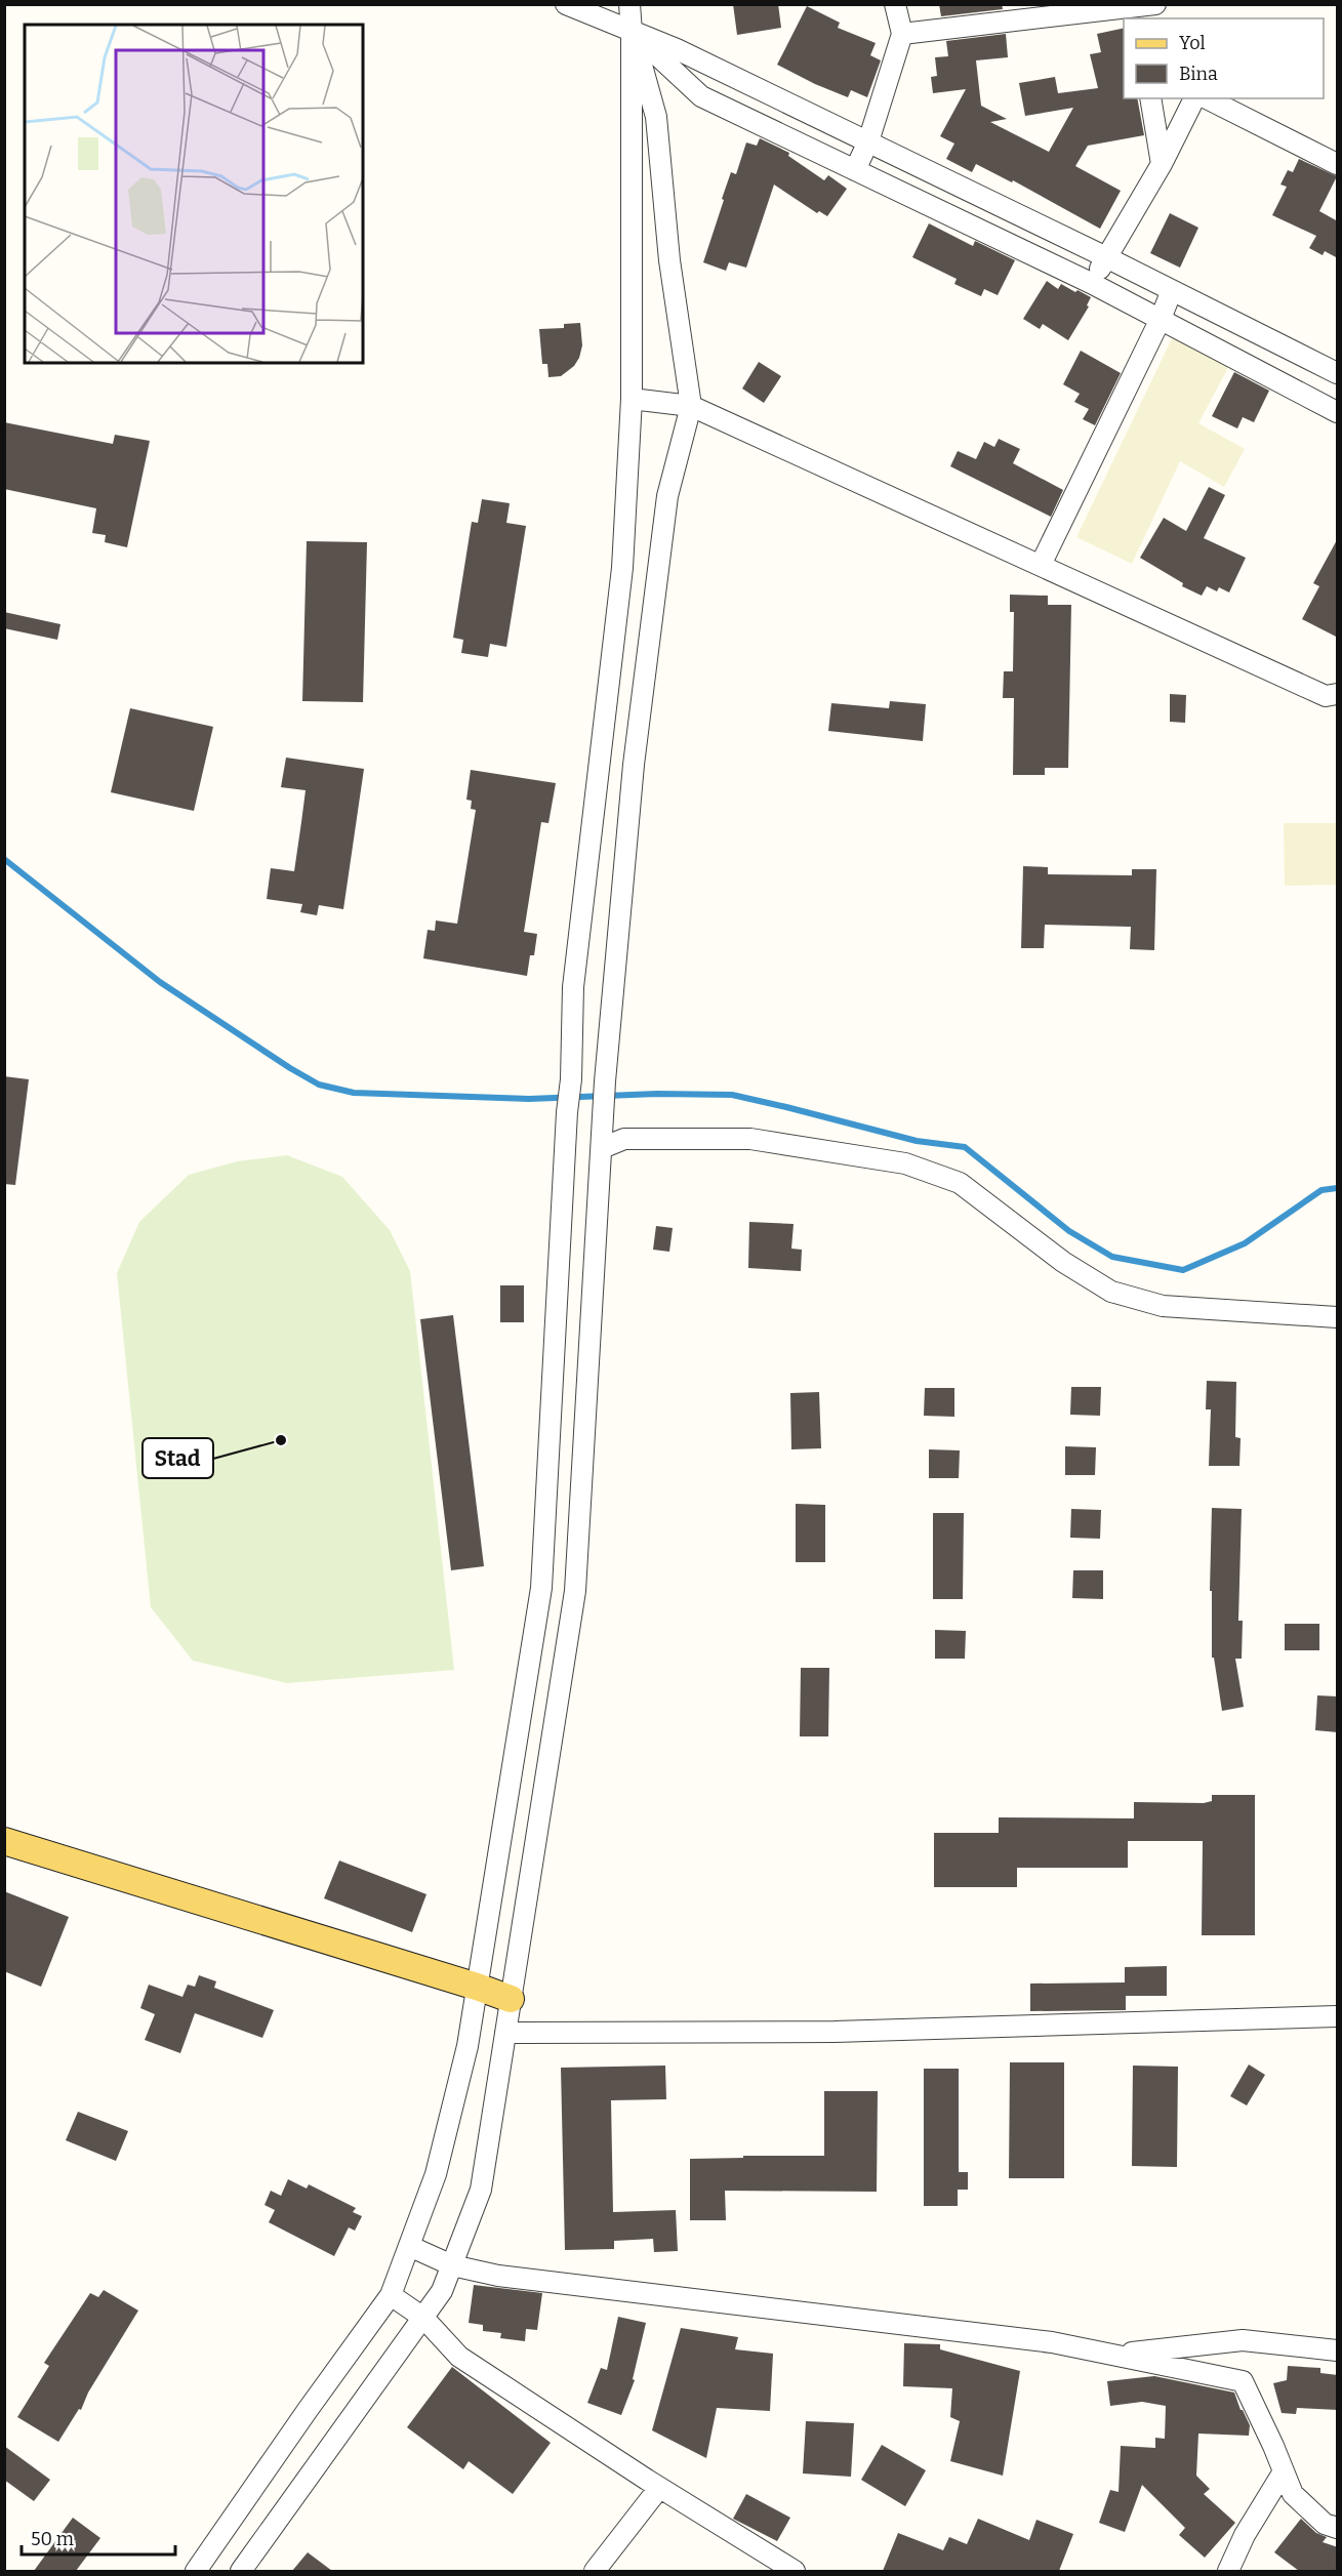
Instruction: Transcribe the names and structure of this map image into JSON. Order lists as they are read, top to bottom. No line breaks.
{"places":["Stad"],"legend":["Yol","Bina"],"scale_bar":"50 m"}
